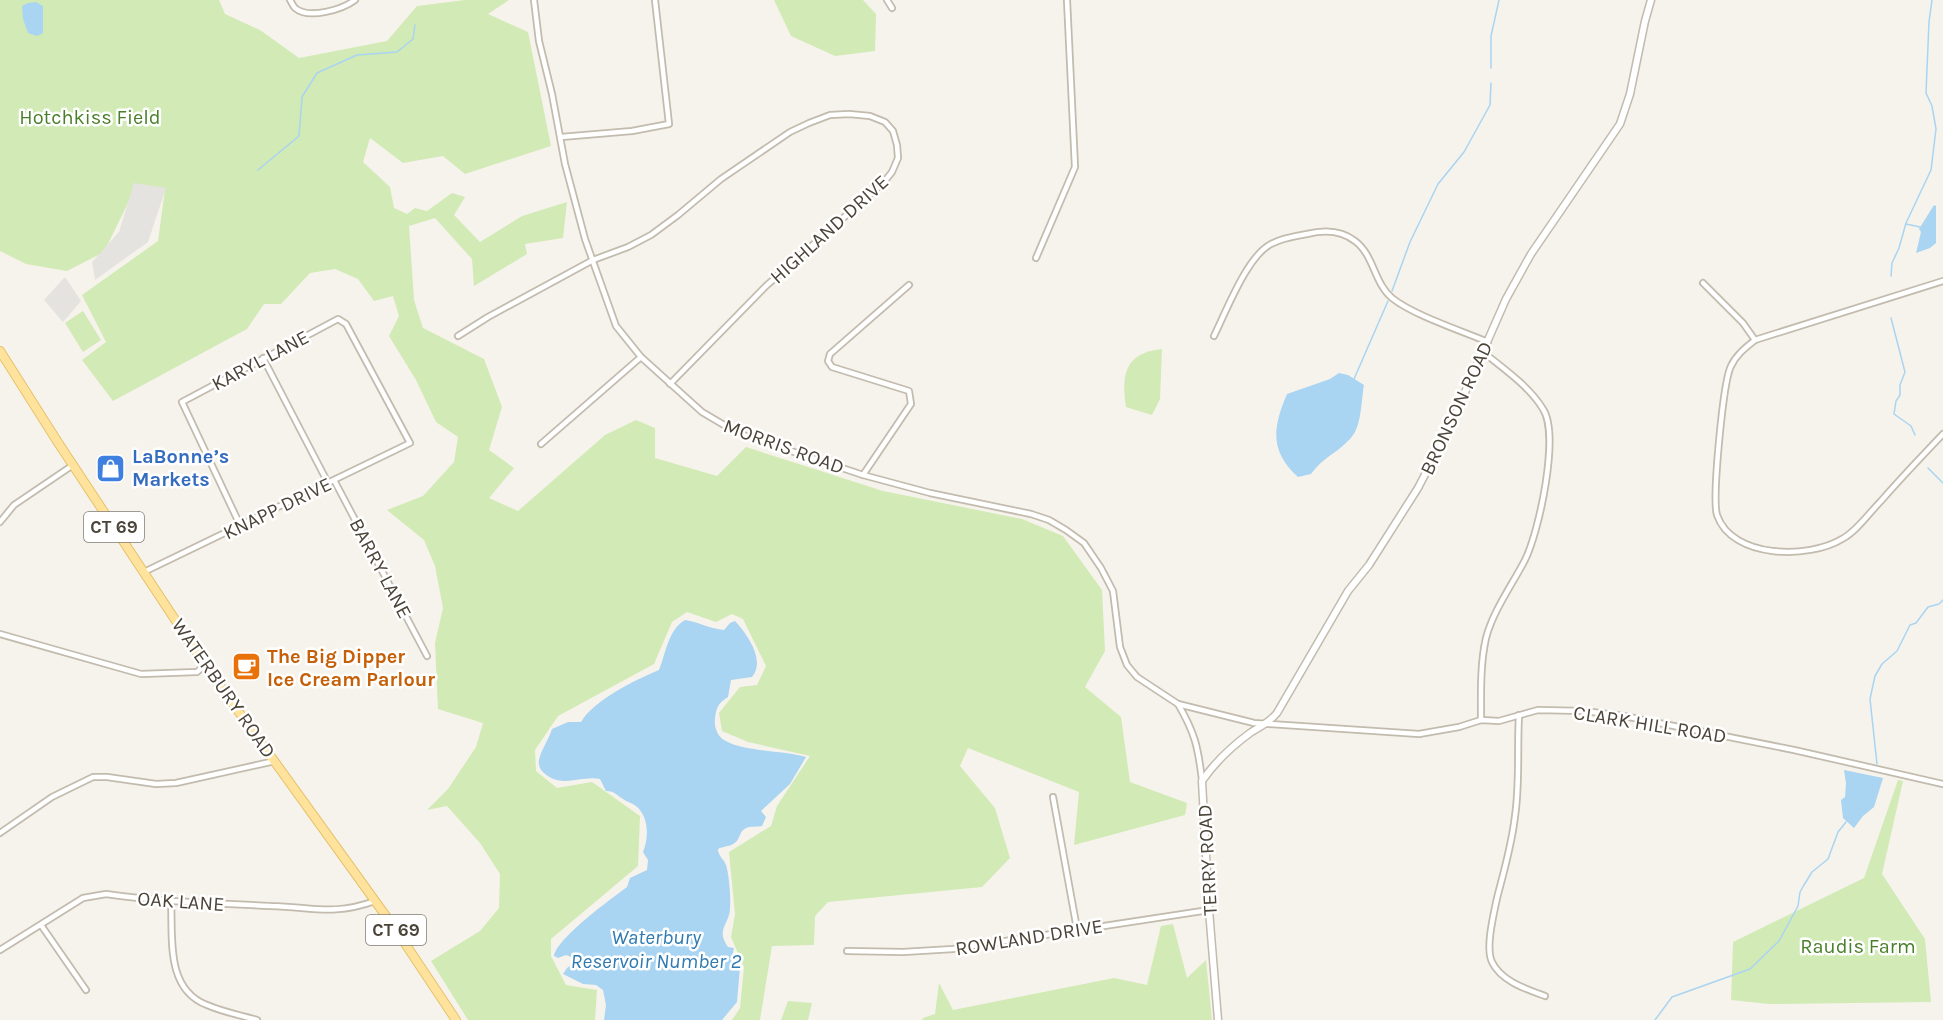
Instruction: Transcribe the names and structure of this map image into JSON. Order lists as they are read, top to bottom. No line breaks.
{"streets":{"main road":["CT 69","WATERBURY ROAD"],"street":["HIGHLAND DRIVE","KARYL LANE","BRONSON ROAD","MORRIS ROAD","KNAPP DRIVE","BARRY LANE","CLARK HILL ROAD","TERRY ROAD","OAK LANE","ROWLAND DRIVE"]},"crossings":[["HIGHLAND DRIVE","MORRIS ROAD"],["KARYL LANE","KNAPP DRIVE"],["BRONSON ROAD","CLARK HILL ROAD"],["BRONSON ROAD","TERRY ROAD"],["MORRIS ROAD","CLARK HILL ROAD"],["MORRIS ROAD","TERRY ROAD"],["KNAPP DRIVE","BARRY LANE"],["KNAPP DRIVE","WATERBURY ROAD"],["WATERBURY ROAD","OAK LANE"],["CLARK HILL ROAD","TERRY ROAD"],["TERRY ROAD","ROWLAND DRIVE"]],"water":["Waterbury Reservoir Number 2"],"parks":["Hotchkiss Field","Raudis Farm"],"places":{"shop":["LaBonne’s Markets"],"cafe":["The Big Dipper Ice Cream Parlour"]}}
